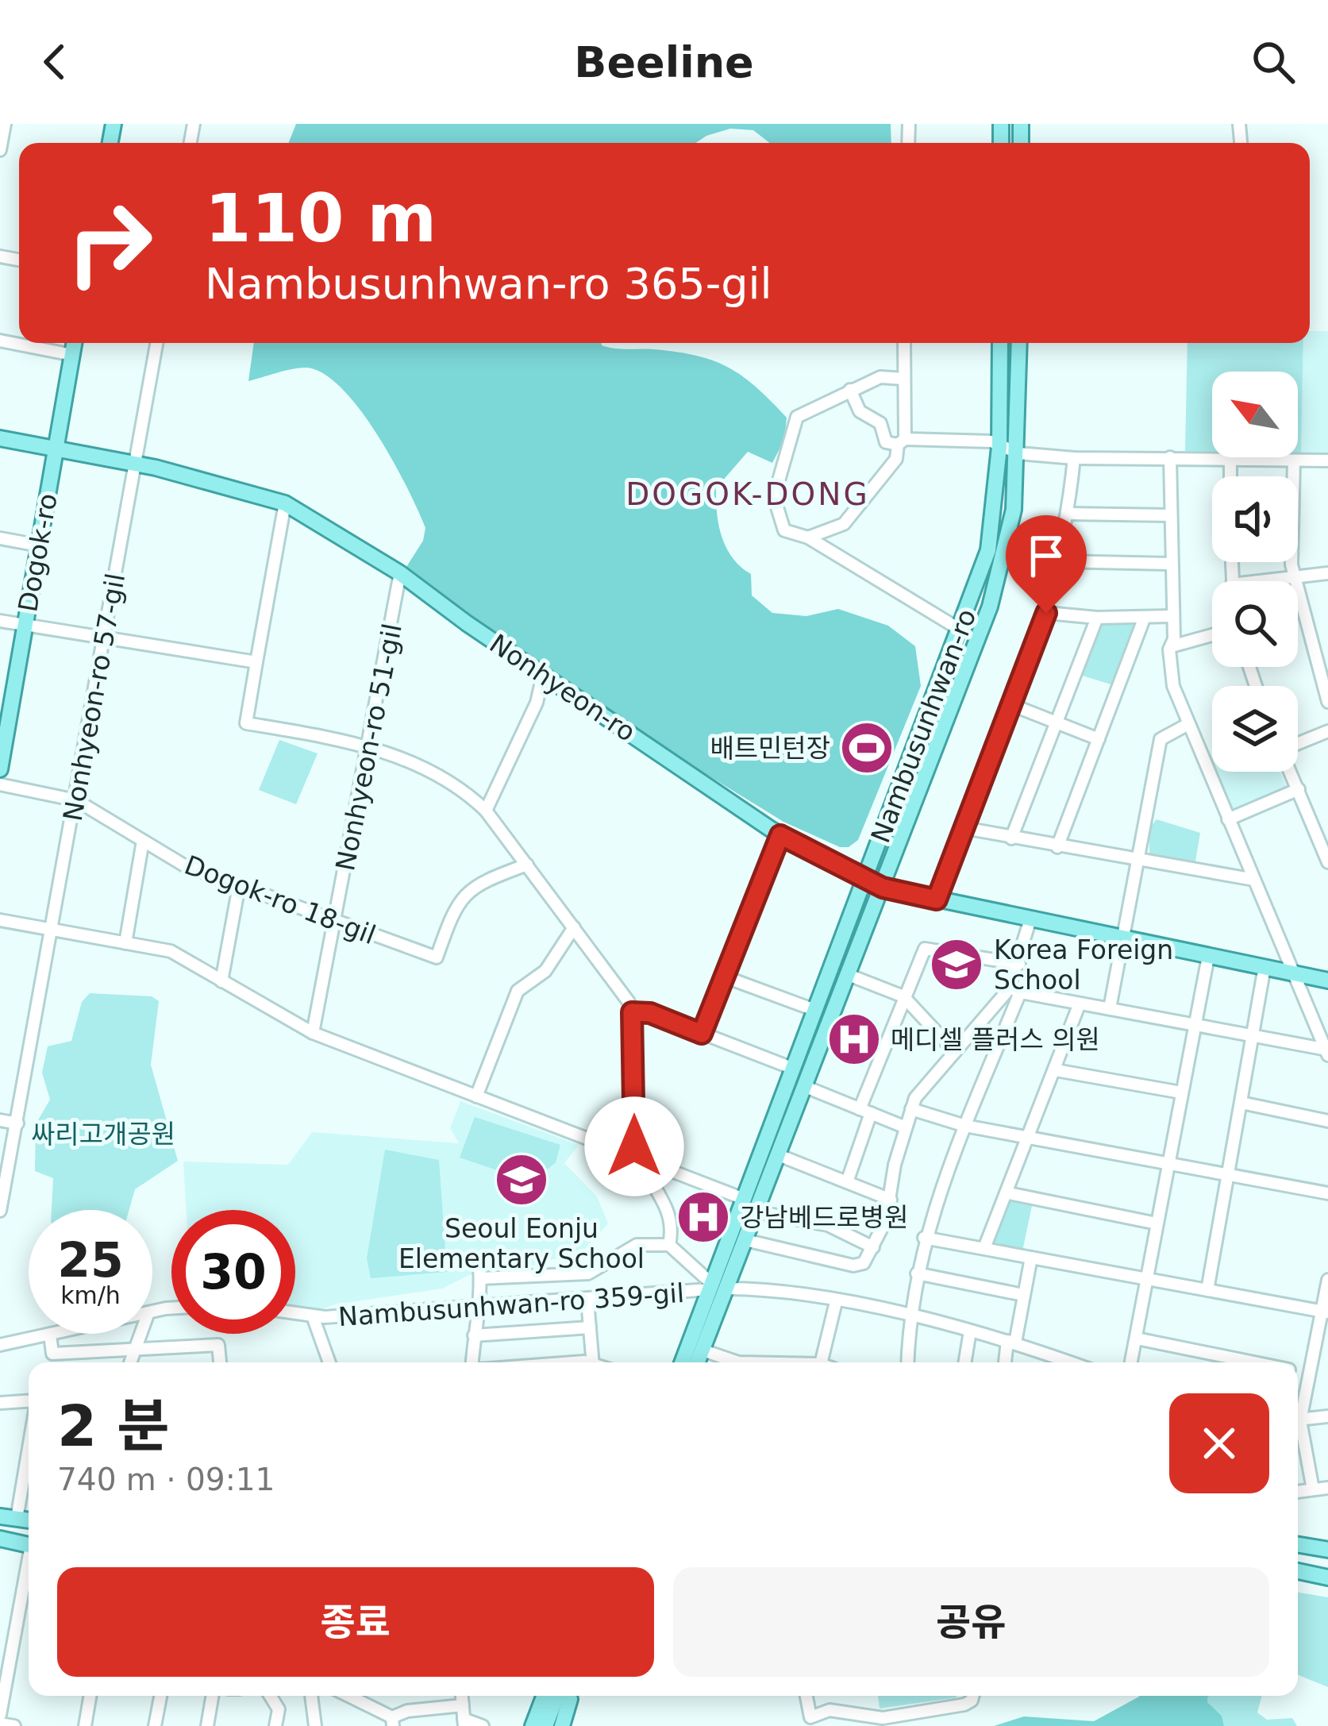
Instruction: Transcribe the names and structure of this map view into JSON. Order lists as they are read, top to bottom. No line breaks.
{"streets":{"main road":["Dogok-ro","Nonhyeon-ro","Nambusunhwan-ro"],"street":["Nonhyeon-ro 57-gil","Nonhyeon-ro 51-gil","Dogok-ro 18-gil","Nambusunhwan-ro 359-gil"]},"crossings":[["Dogok-ro","Nonhyeon-ro"],["Nonhyeon-ro","Nonhyeon-ro 57-gil"],["Nonhyeon-ro","Nambusunhwan-ro"],["Nonhyeon-ro","Nonhyeon-ro 51-gil"],["Nonhyeon-ro 57-gil","Dogok-ro 18-gil"],["Nambusunhwan-ro","Nambusunhwan-ro 359-gil"],["Nonhyeon-ro 51-gil","Dogok-ro 18-gil"]],"districts":["DOGOK-DONG"],"parks":["싸리고개공원"],"places":{"sports":["배트민턴장"],"school or university":["Korea Foreign School","Seoul Eonju Elementary School"],"hospital":["메디셀 플러스 의원","강남베드로병원"]},"north":"top left","page":{"header":"Beeline","turn":["110 m","Nambusunhwan-ro 365-gil"],"speed":"25 km/h","limit":"30","heading":["2 분","740 m · 09:11"],"buttons":["종료","공유"]}}
